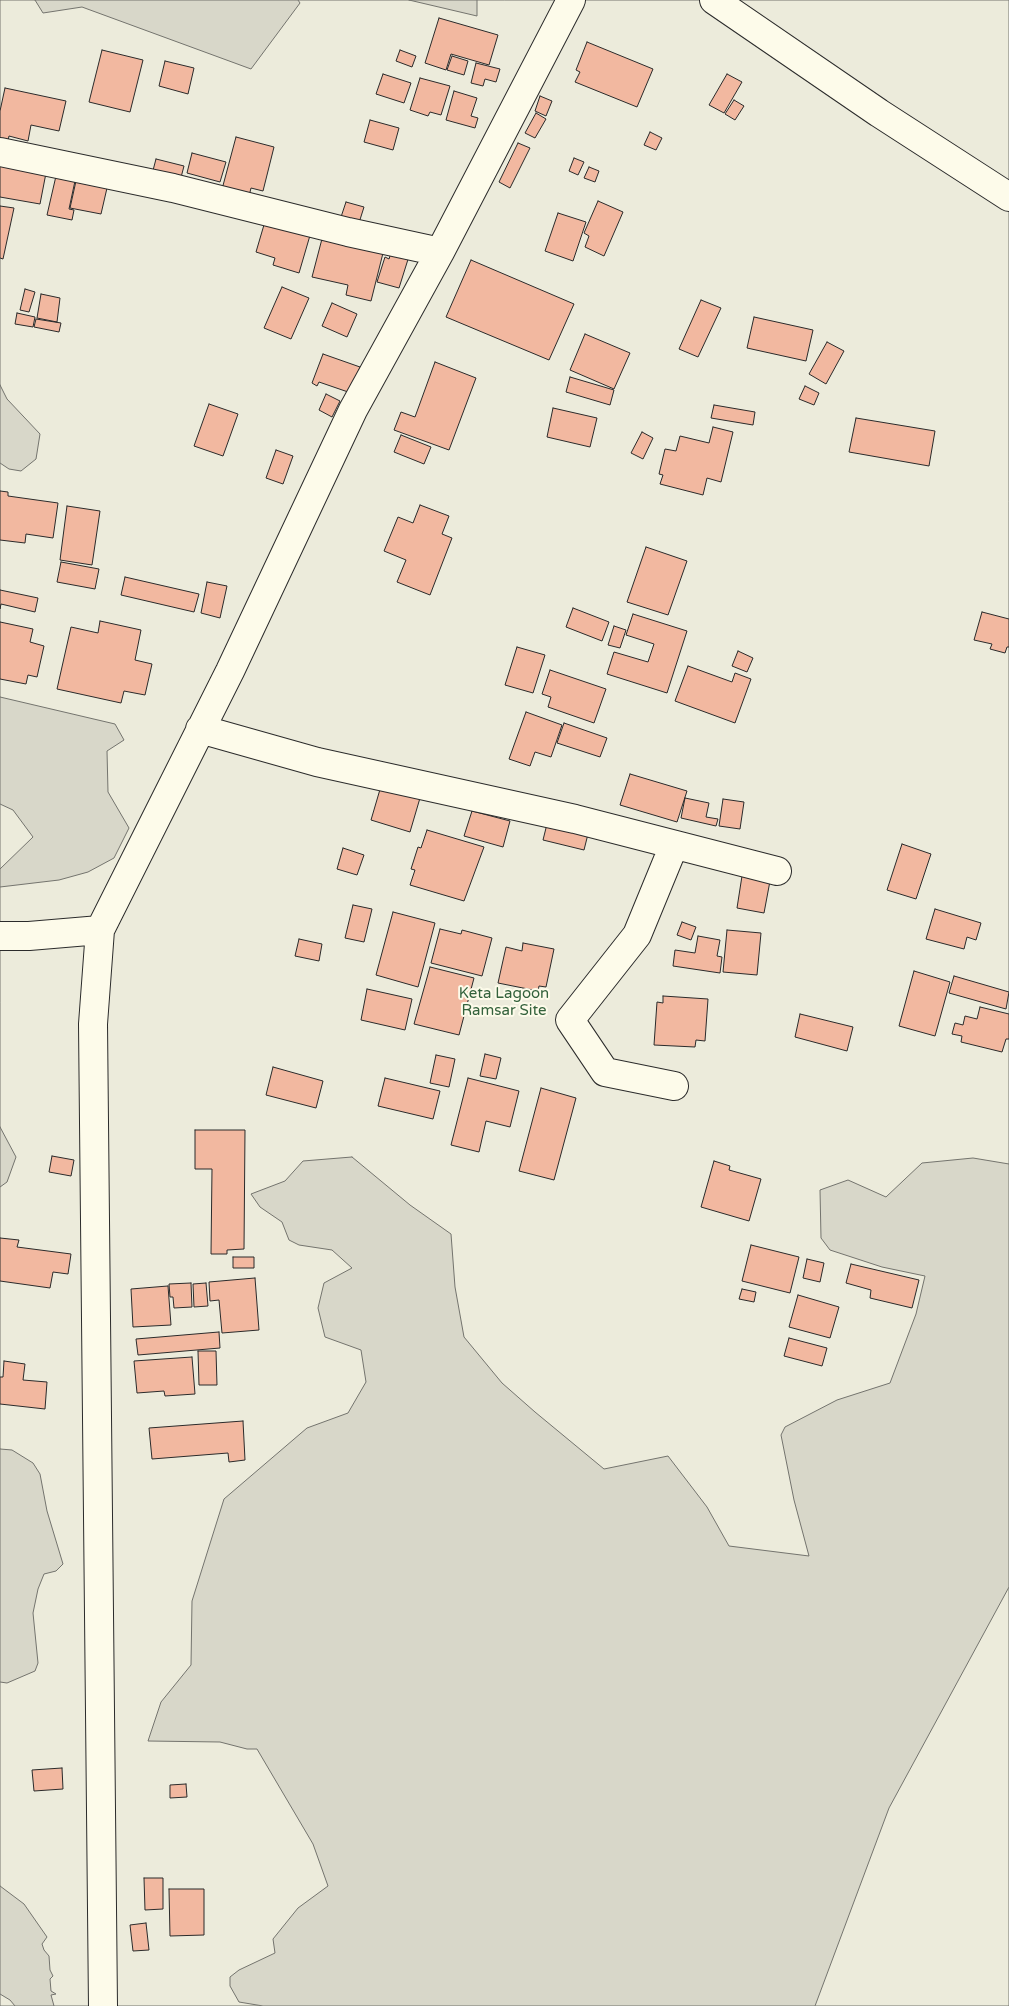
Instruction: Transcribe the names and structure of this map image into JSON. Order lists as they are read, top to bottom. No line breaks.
{"parks":["Keta Lagoon Ramsar Site"]}
